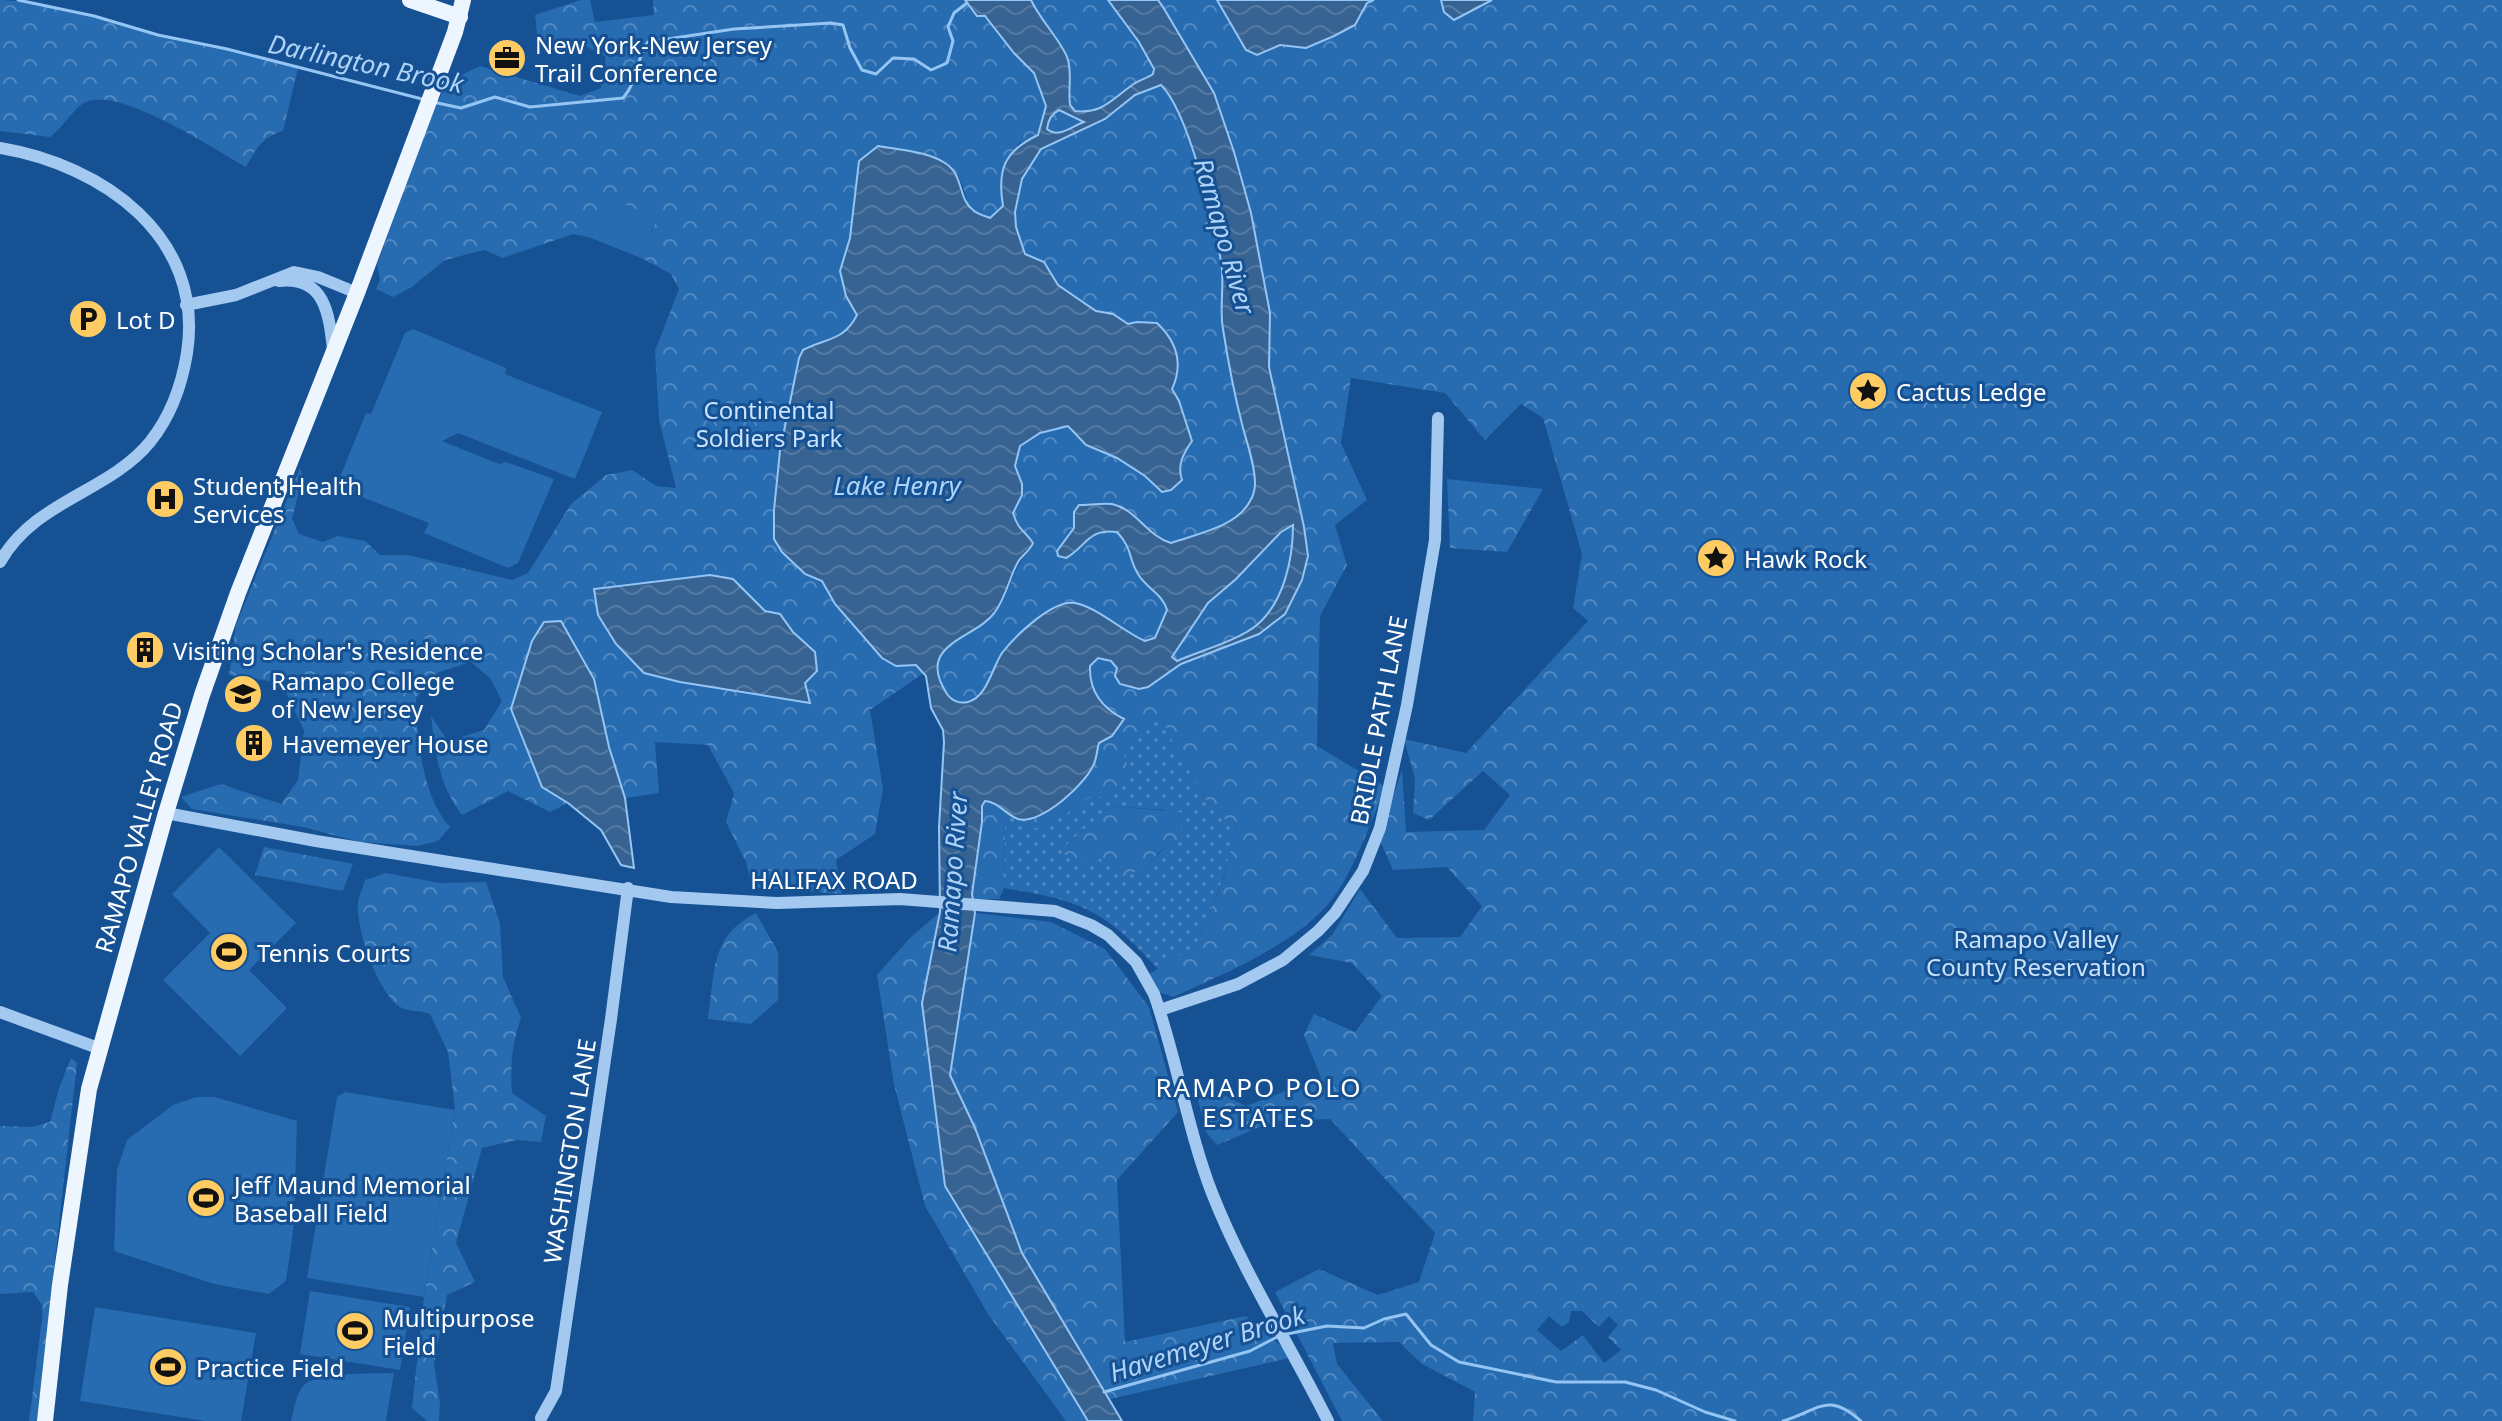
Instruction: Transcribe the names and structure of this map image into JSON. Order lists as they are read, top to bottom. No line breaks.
{"streets":{"main road":["RAMAPO VALLEY ROAD"],"street":["BRIDLE PATH LANE","HALIFAX ROAD","WASHINGTON LANE"]},"crossings":[["BRIDLE PATH LANE","HALIFAX ROAD"],["RAMAPO VALLEY ROAD","HALIFAX ROAD"],["HALIFAX ROAD","WASHINGTON LANE"]],"districts":["RAMAPO POLO ESTATES"],"water":["Darlington Brook","Ramapo River","Lake Henry","Havemeyer Brook"],"parks":["Continental Soldiers Park","Ramapo Valley County Reservation"],"places":{"office":["New York-New Jersey Trail Conference"],"parking":["Lot D"],"place":["Cactus Ledge","Hawk Rock"],"hospital":["Student Health Services"],"building":["Visiting Scholar's Residence","Havemeyer House"],"school or university":["Ramapo College of New Jersey"],"sports":["Tennis Courts","Jeff Maund Memorial Baseball Field","Multipurpose Field","Practice Field"]}}
